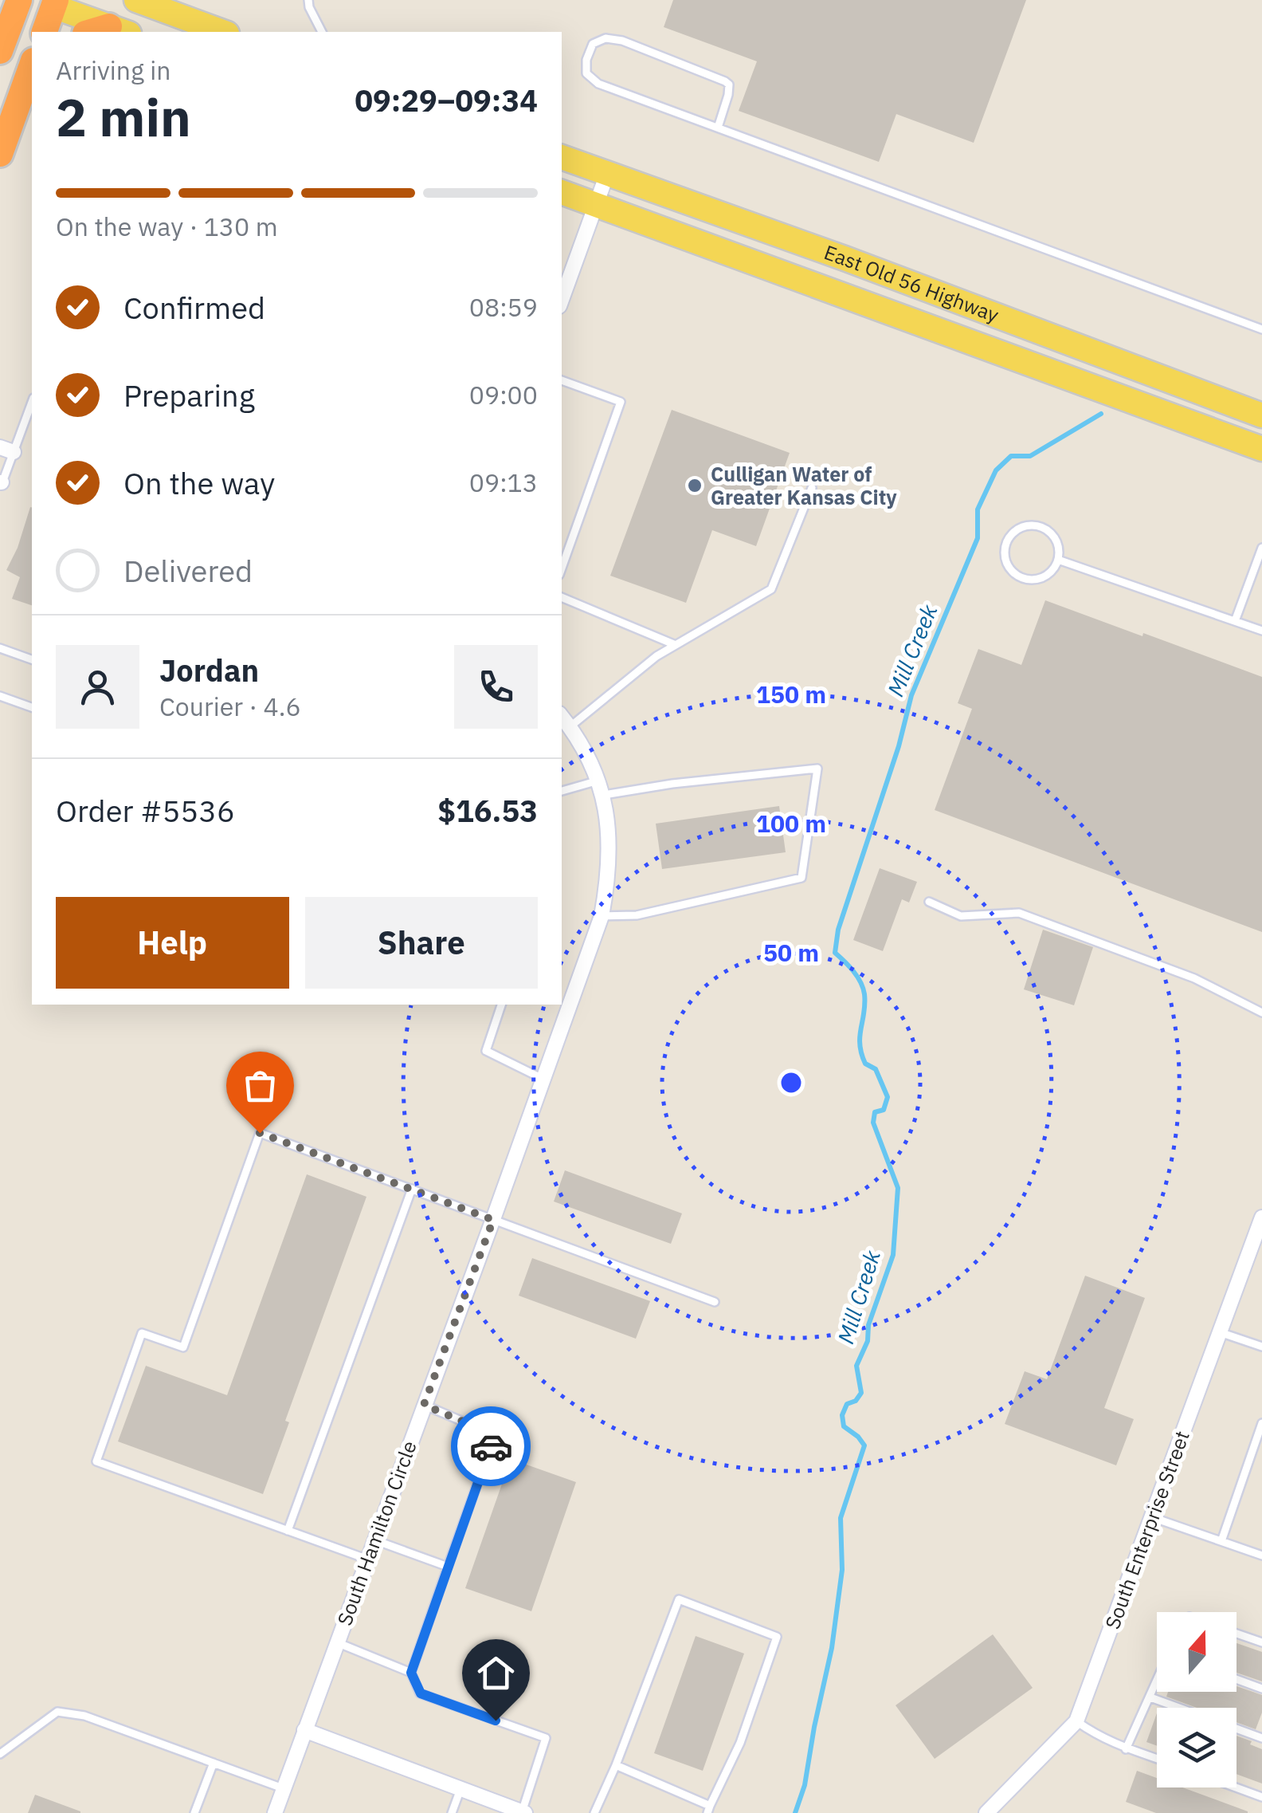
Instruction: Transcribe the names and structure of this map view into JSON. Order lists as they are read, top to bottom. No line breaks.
{"streets":{"main road":["East Old 56 Highway"],"street":["South Enterprise Street","South Hamilton Circle"]},"water":["Mill Creek"],"places":["Culligan Water of Greater Kansas City"],"north":"top","page":{"heading":["2 min","Arriving in","09:29–09:34"],"panel":["Jordan","Courier · 4.6","Order #5536","$16.53"],"bar":"On the way · 130 m","list":[["Confirmed","08:59"],["Preparing","09:00"],["On the way","09:13"],"Delivered"],"buttons":["Help","Share"]},"rings":["150 m","100 m","50 m"]}
